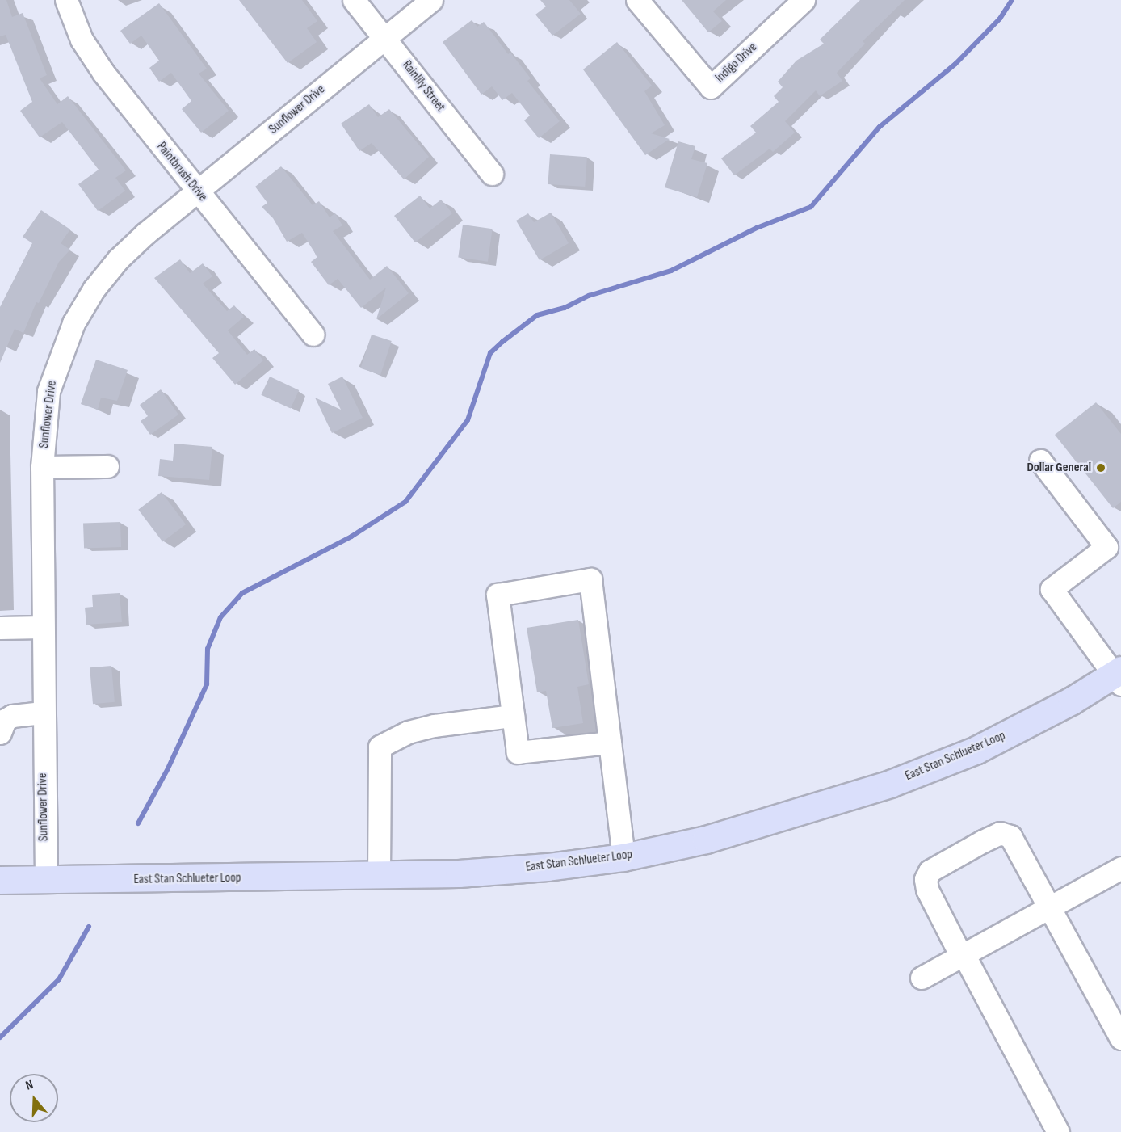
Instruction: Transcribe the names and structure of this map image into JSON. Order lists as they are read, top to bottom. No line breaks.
{"streets":{"main road":["East Stan Schlueter Loop"],"street":["Indigo Drive","Rainlily Street","Sunflower Drive","Paintbrush Drive"]},"crossings":[["Rainlily Street","Sunflower Drive"],["Sunflower Drive","Paintbrush Drive"],["Sunflower Drive","East Stan Schlueter Loop"]],"places":["Dollar General"],"north":"top"}
